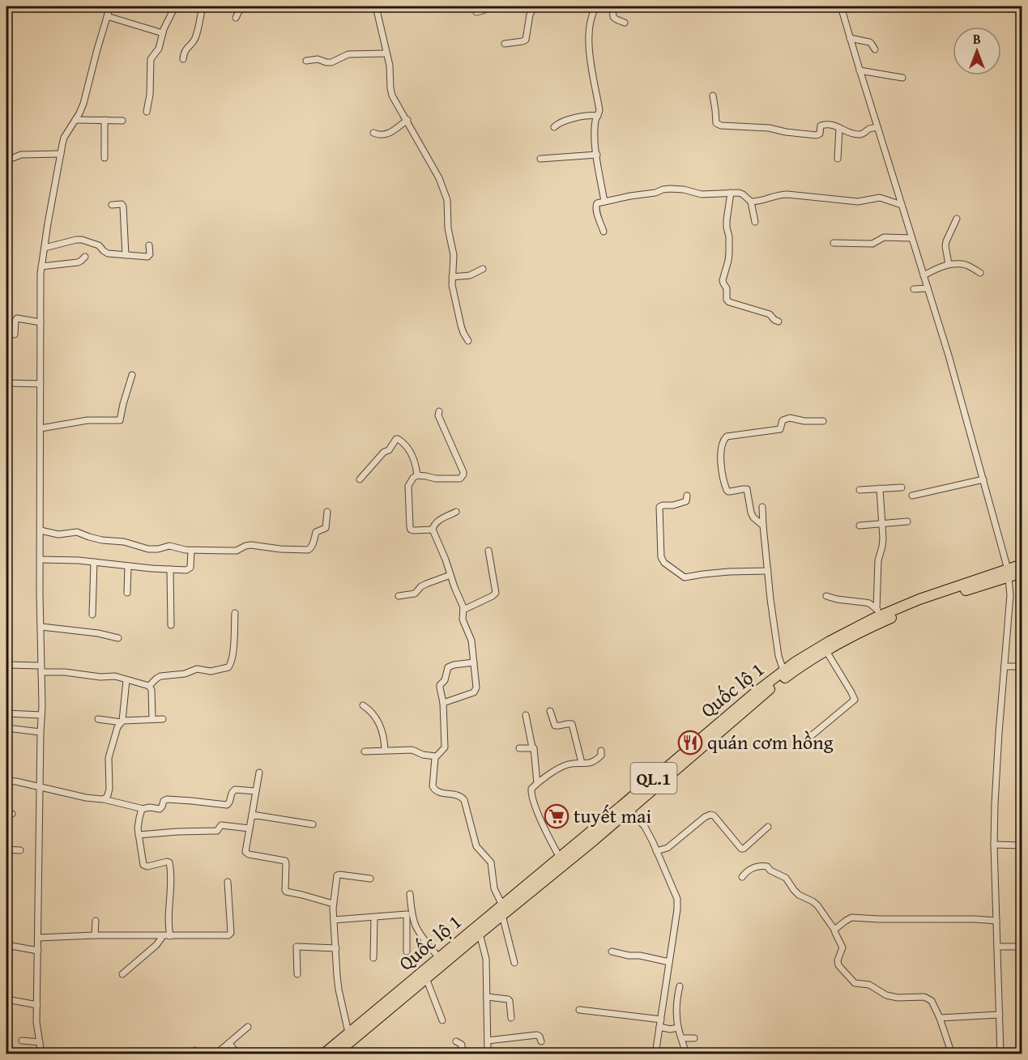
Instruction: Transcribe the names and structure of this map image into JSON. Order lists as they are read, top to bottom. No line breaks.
{"streets":{"highway":["Quốc lộ 1","QL.1"]},"places":{"restaurant":["quán cơm hồng"],"supermarket":["tuyết mai"]},"north":"top"}
